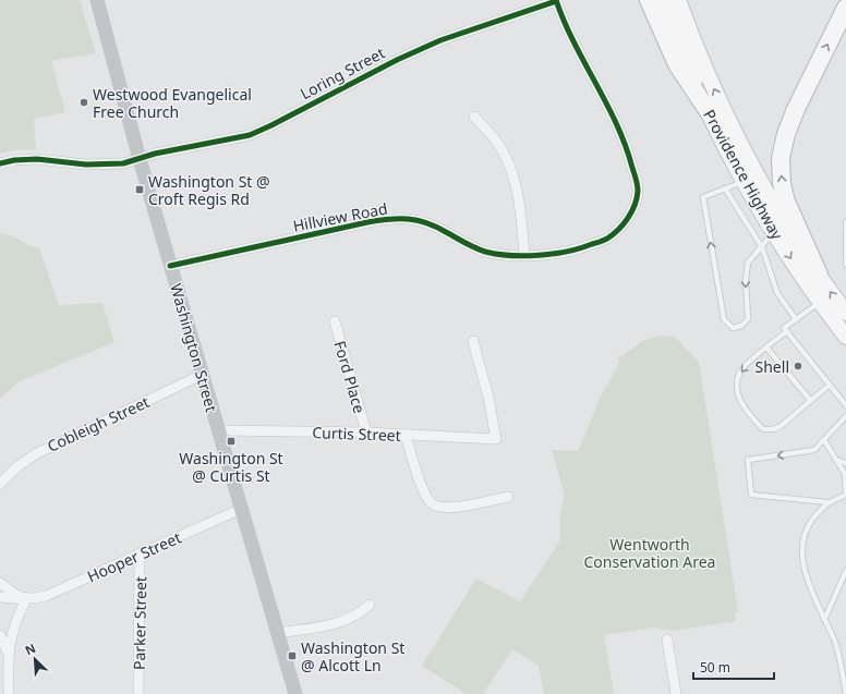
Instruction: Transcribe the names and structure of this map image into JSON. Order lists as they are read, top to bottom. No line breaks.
{"streets":{"main road":["Providence Highway","Washington Street"],"street":["Loring Street","Hillview Road","Ford Place","Cobleigh Street","Curtis Street","Hooper Street","Parker Street"]},"crossings":[["Loring Street","Hillview Road"],["Loring Street","Washington Street"],["Hillview Road","Washington Street"],["Washington Street","Cobleigh Street"],["Washington Street","Curtis Street"],["Washington Street","Hooper Street"],["Ford Place","Curtis Street"],["Hooper Street","Parker Street"]],"parks":["Wentworth Conservation Area"],"places":{"other":["Westwood Evangelical Free Church","Shell"],"transit":["Washington St @ Croft Regis Rd","Washington St @ Curtis St","Washington St @ Alcott Ln"]},"scale_bar":"50 m","north":"top left"}
